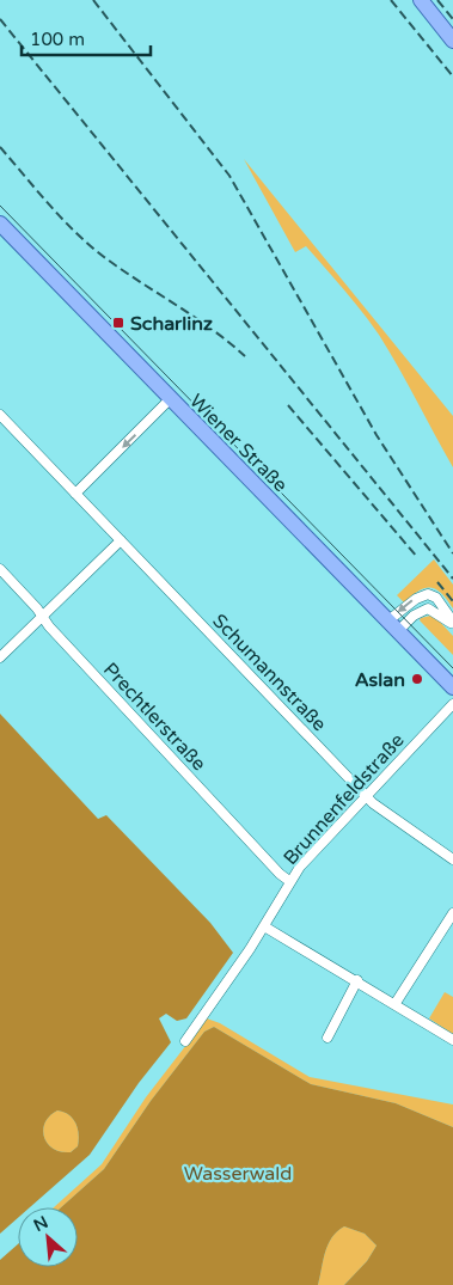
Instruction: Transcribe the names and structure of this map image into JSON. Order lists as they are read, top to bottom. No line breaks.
{"streets":{"main road":["Wiener Straße"],"street":["Schumannstraße","Prechtlerstraße","Brunnenfeldstraße"]},"crossings":[["Schumannstraße","Brunnenfeldstraße"],["Prechtlerstraße","Brunnenfeldstraße"]],"parks":["Wasserwald"],"places":{"transit":["Scharlinz"],"other":["Aslan"]},"scale_bar":"100 m","north":"top left"}
